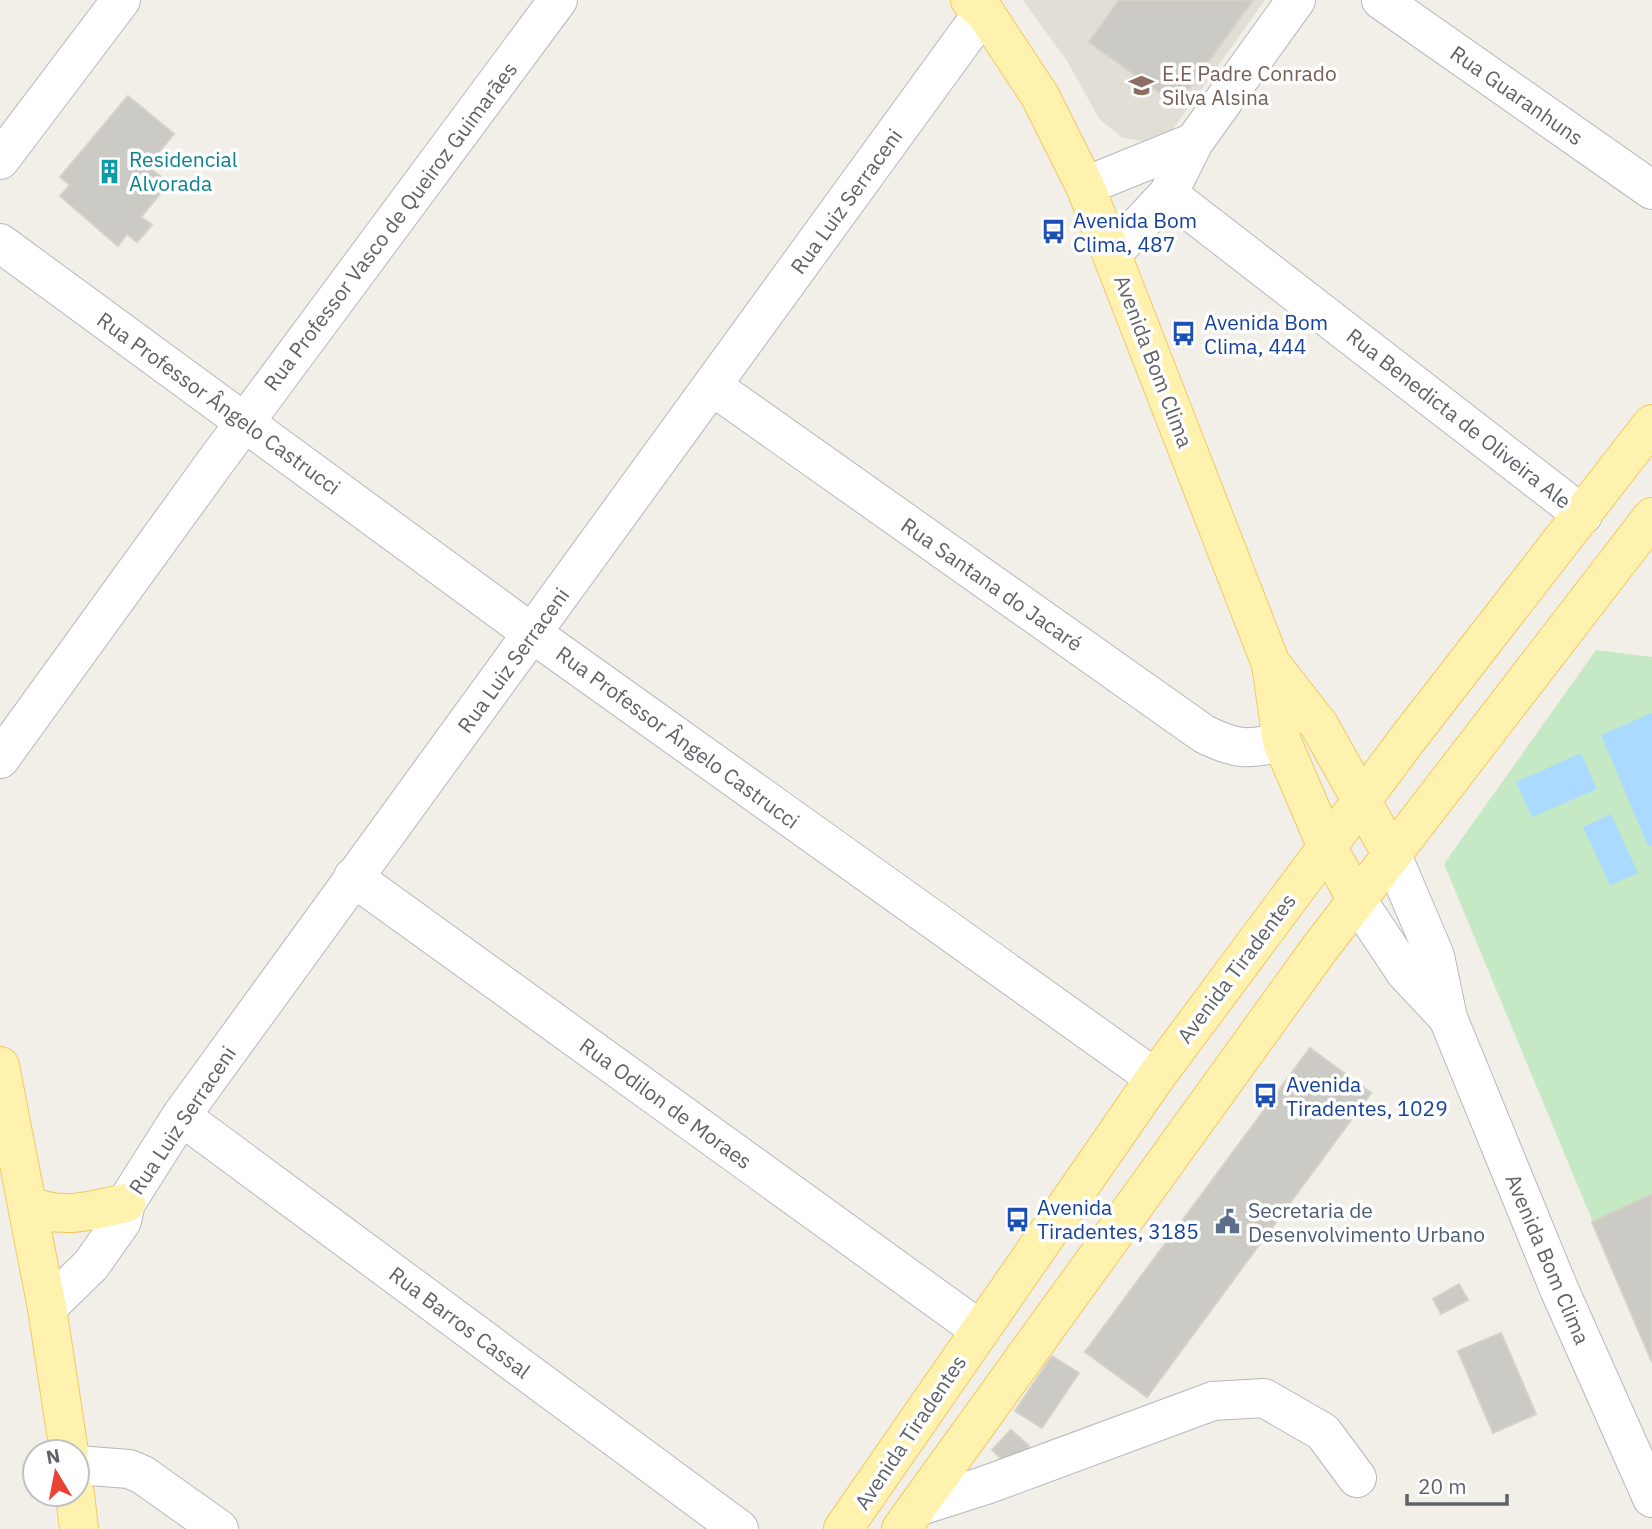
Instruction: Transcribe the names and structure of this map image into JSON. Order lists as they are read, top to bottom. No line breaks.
{"streets":{"main road":["Avenida Bom Clima","Avenida Tiradentes"],"street":["Rua Guaranhuns","Rua Luiz Serraceni","Rua Professor Vasco de Queiroz Guimarães","Rua Professor Ângelo Castrucci","Rua Benedicta de Oliveira Ale","Rua Santana do Jacaré","Rua Odilon de Moraes","Rua Barros Cassal"]},"crossings":[["Rua Luiz Serraceni","Avenida Bom Clima"],["Rua Luiz Serraceni","Rua Professor Ângelo Castrucci"],["Rua Luiz Serraceni","Rua Santana do Jacaré"],["Rua Luiz Serraceni","Rua Odilon de Moraes"],["Rua Luiz Serraceni","Rua Barros Cassal"],["Rua Professor Vasco de Queiroz Guimarães","Rua Professor Ângelo Castrucci"],["Avenida Bom Clima","Rua Santana do Jacaré"],["Avenida Bom Clima","Avenida Tiradentes"],["Rua Professor Ângelo Castrucci","Avenida Tiradentes"],["Rua Benedicta de Oliveira Ale","Avenida Tiradentes"],["Avenida Tiradentes","Rua Odilon de Moraes"]],"places":{"school or university":["E.E Padre Conrado Silva Alsina"],"building":["Residencial Alvorada"],"bus stop":["Avenida Bom Clima, 487","Avenida Bom Clima, 444","Avenida Tiradentes, 1029","Avenida Tiradentes, 3185"],"public building":["Secretaria de Desenvolvimento Urbano"]},"scale_bar":"20 m","north":"top"}
